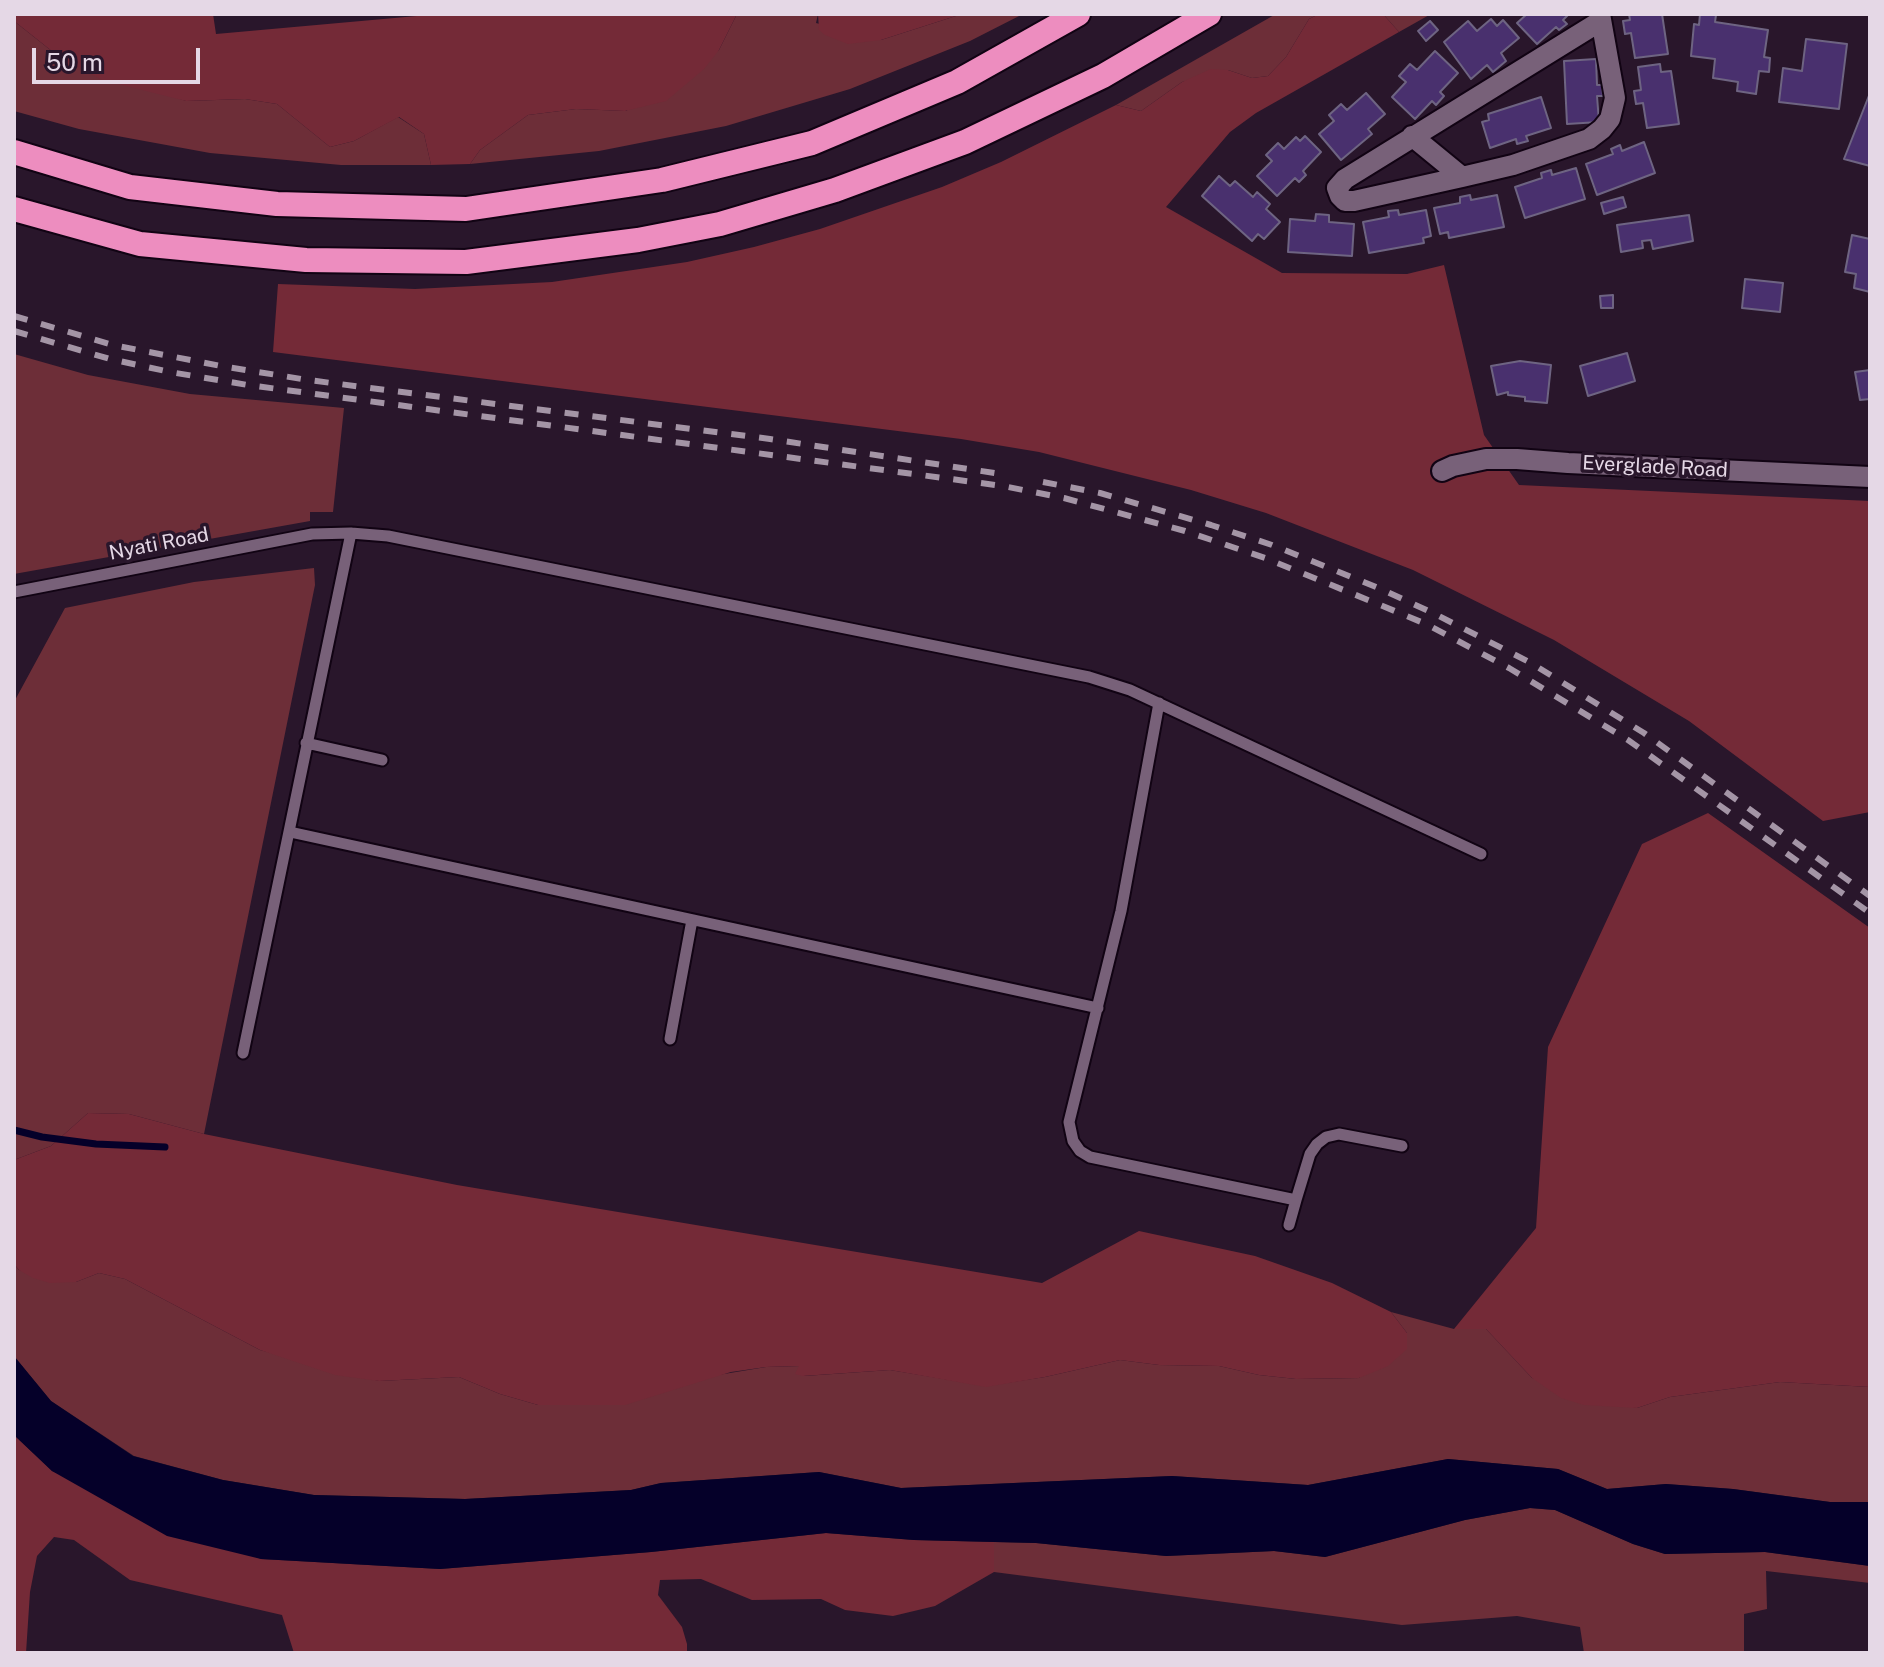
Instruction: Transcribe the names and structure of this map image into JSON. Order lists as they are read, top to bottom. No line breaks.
{"streets":{"street":["Everglade Road"],"lane":["Nyati Road"]},"scale_bar":"50 m"}
